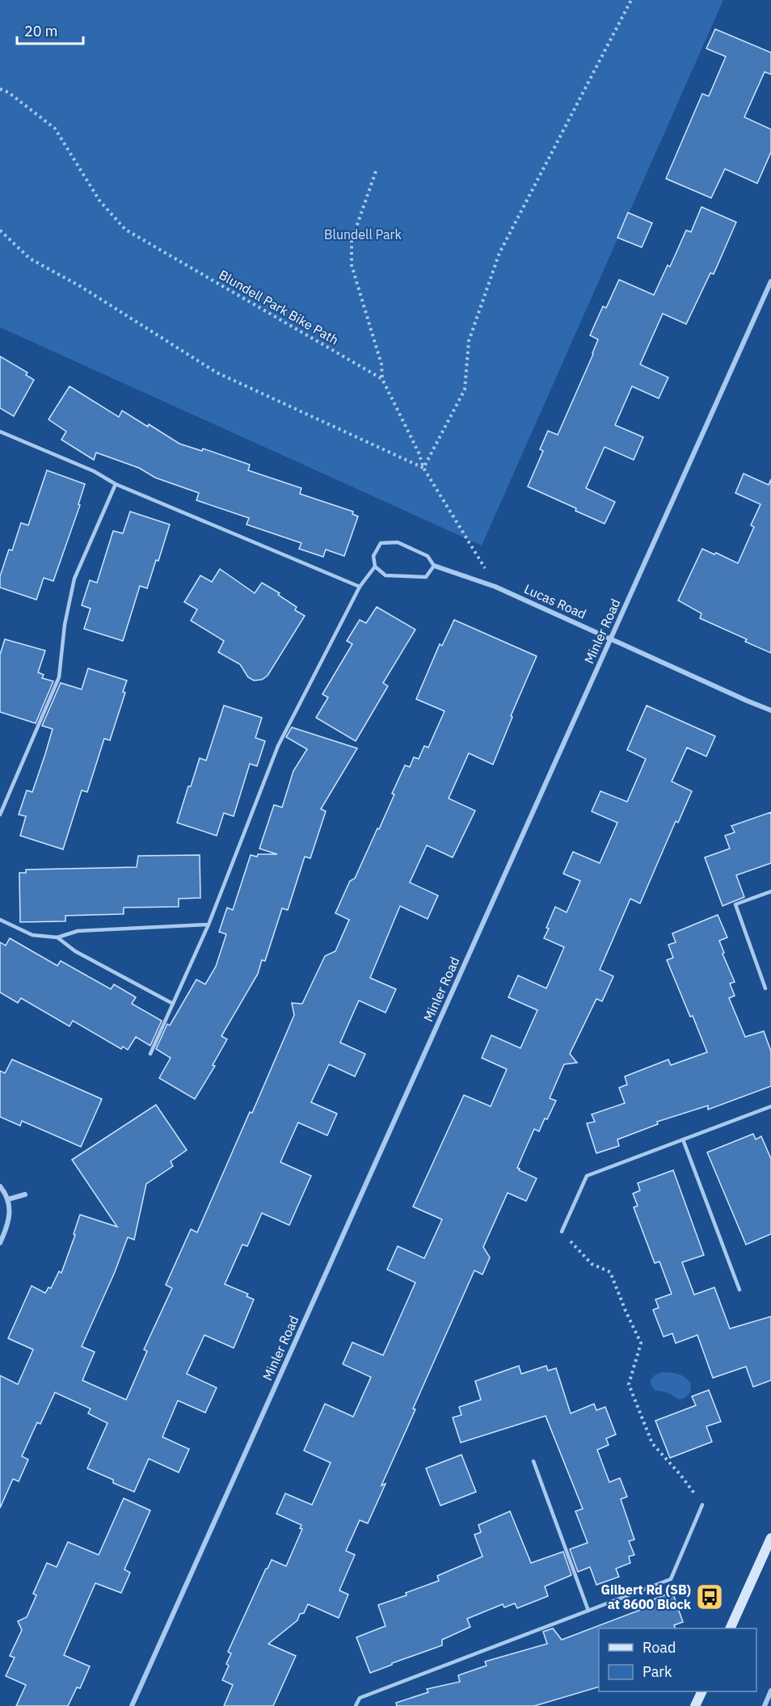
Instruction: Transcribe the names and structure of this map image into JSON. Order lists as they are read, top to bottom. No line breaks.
{"streets":{"street":["Lucas Road","Minler Road"],"path":["Blundell Park Bike Path"]},"crossings":[["Lucas Road","Minler Road"]],"parks":["Blundell Park"],"places":{"bus stop":["Gilbert Rd (SB) at 8600 Block"]},"legend":["Road","Park"],"scale_bar":"20 m"}
